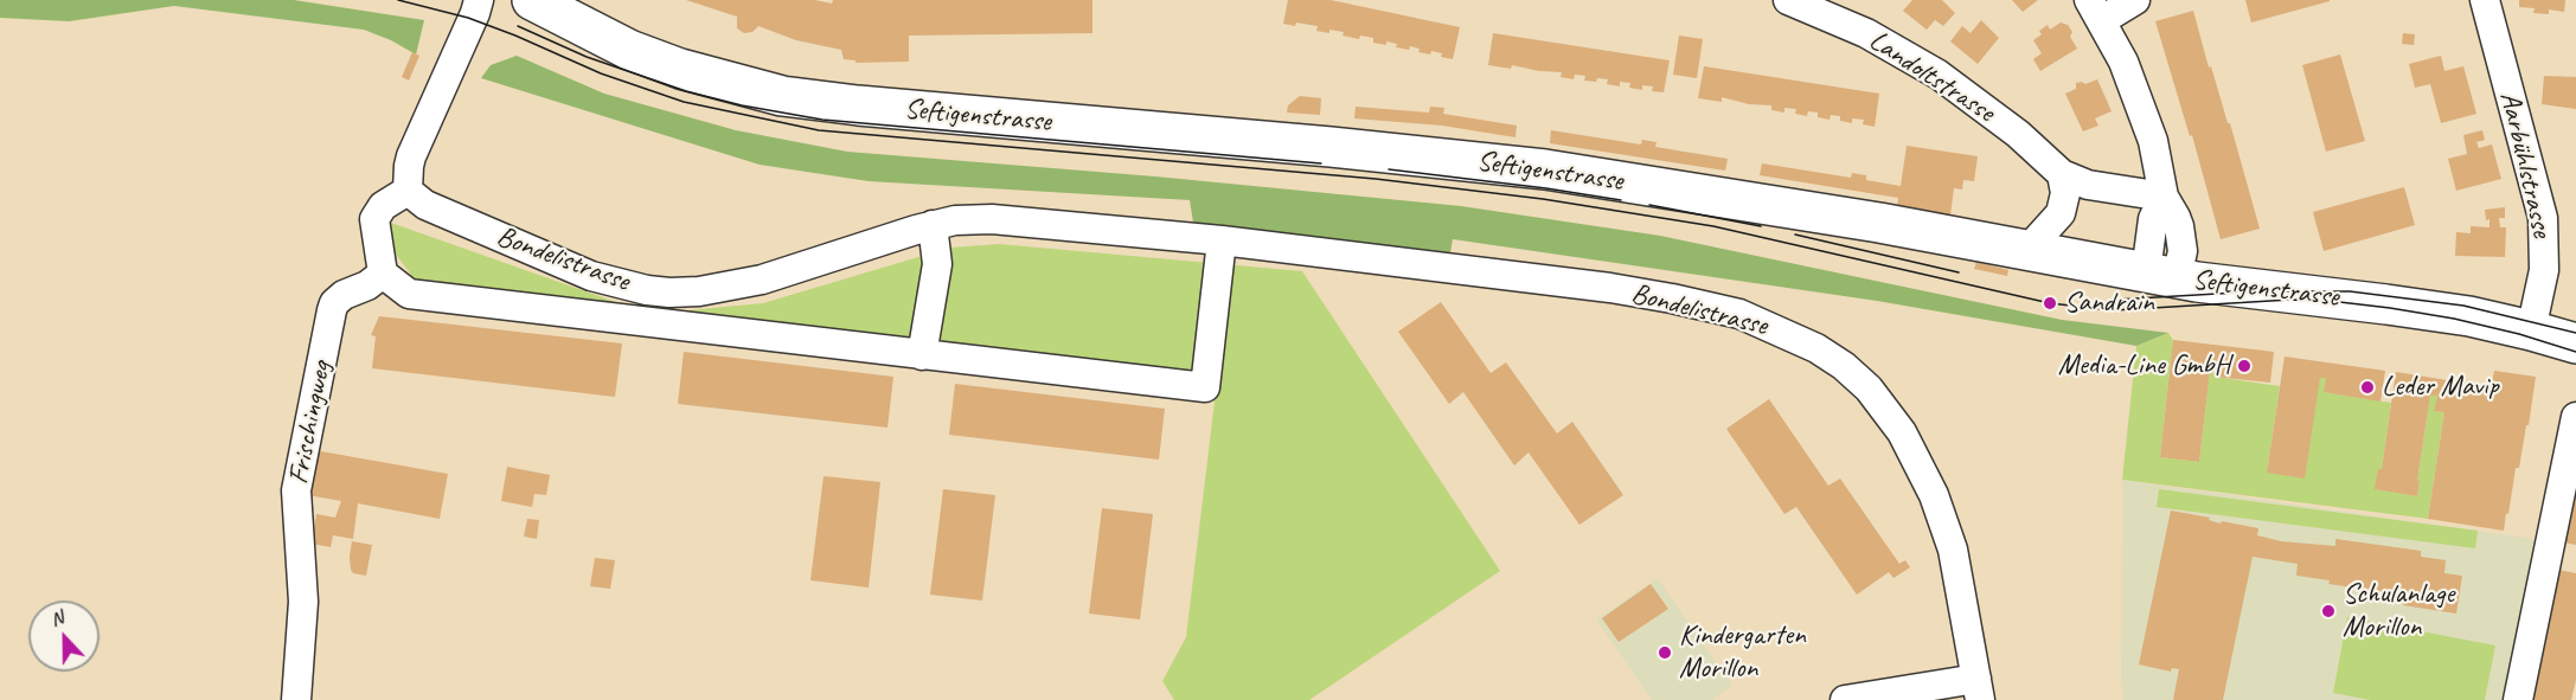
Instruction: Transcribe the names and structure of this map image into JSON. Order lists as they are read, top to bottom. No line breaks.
{"streets":{"main road":["Seftigenstrasse"],"street":["Landoltstrasse","Aarbühlstrasse","Bondelistrasse","Frischingweg"]},"crossings":[["Seftigenstrasse","Aarbühlstrasse"],["Bondelistrasse","Frischingweg"]],"places":["Sandrain","Media-Line GmbH","Leder Mavip","Schulanlage Morillon","Kindergarten Morillon"],"north":"top"}
